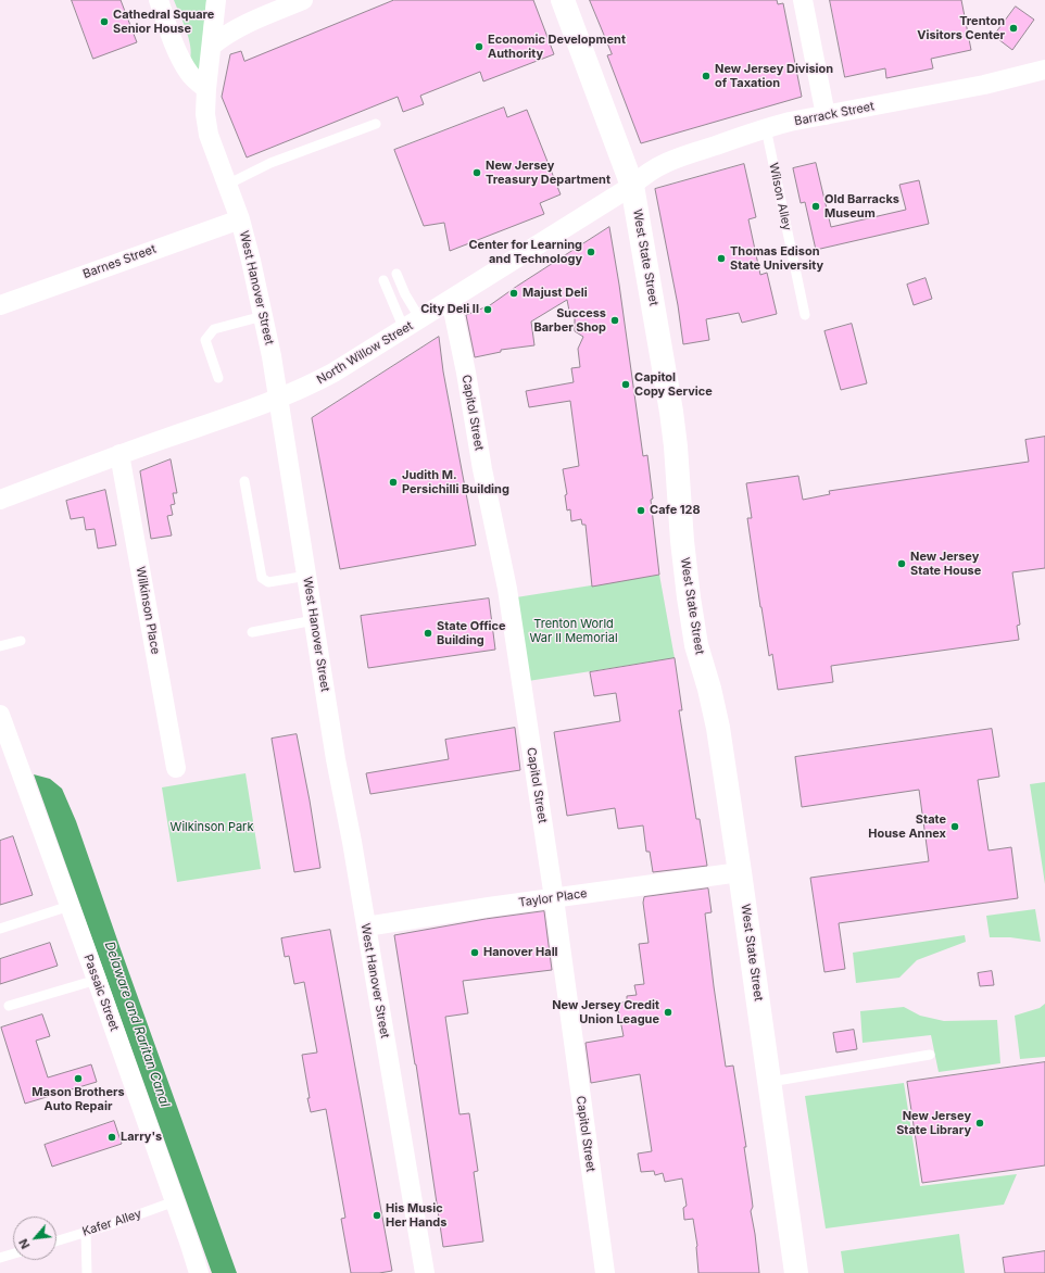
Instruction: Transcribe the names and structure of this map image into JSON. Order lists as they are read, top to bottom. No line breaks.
{"streets":{"street":["Barrack Street","West State Street","Barnes Street","West Hanover Street","North Willow Street","Capitol Street","Wilkinson Place","Taylor Place","Passaic Street"],"lane":["Wilson Alley","Kafer Alley"]},"crossings":[["Barrack Street","Wilson Alley"],["Barrack Street","West State Street"],["Barrack Street","North Willow Street"],["West State Street","North Willow Street"],["West State Street","Taylor Place"],["Barnes Street","West Hanover Street"],["West Hanover Street","North Willow Street"],["West Hanover Street","Taylor Place"],["North Willow Street","Capitol Street"],["North Willow Street","Wilkinson Place"],["Capitol Street","Taylor Place"],["Passaic Street","Kafer Alley"]],"water":["Delaware and Raritan Canal"],"parks":["Trenton World War II Memorial","Wilkinson Park"],"places":["Cathedral Square Senior House","Trenton Visitors Center","Economic Development Authority","New Jersey Division of Taxation","New Jersey Treasury Department","Old Barracks Museum","Center for Learning and Technology","Thomas Edison State University","Majust Deli","City Deli II","Success Barber Shop","Capitol Copy Service","Judith M. Persichilli Building","Cafe 128","New Jersey State House","State Office Building","State House Annex","Hanover Hall","New Jersey Credit Union League","Mason Brothers Auto Repair","New Jersey State Library","Larry's","His Music Her Hands"],"north":"bottom left"}
